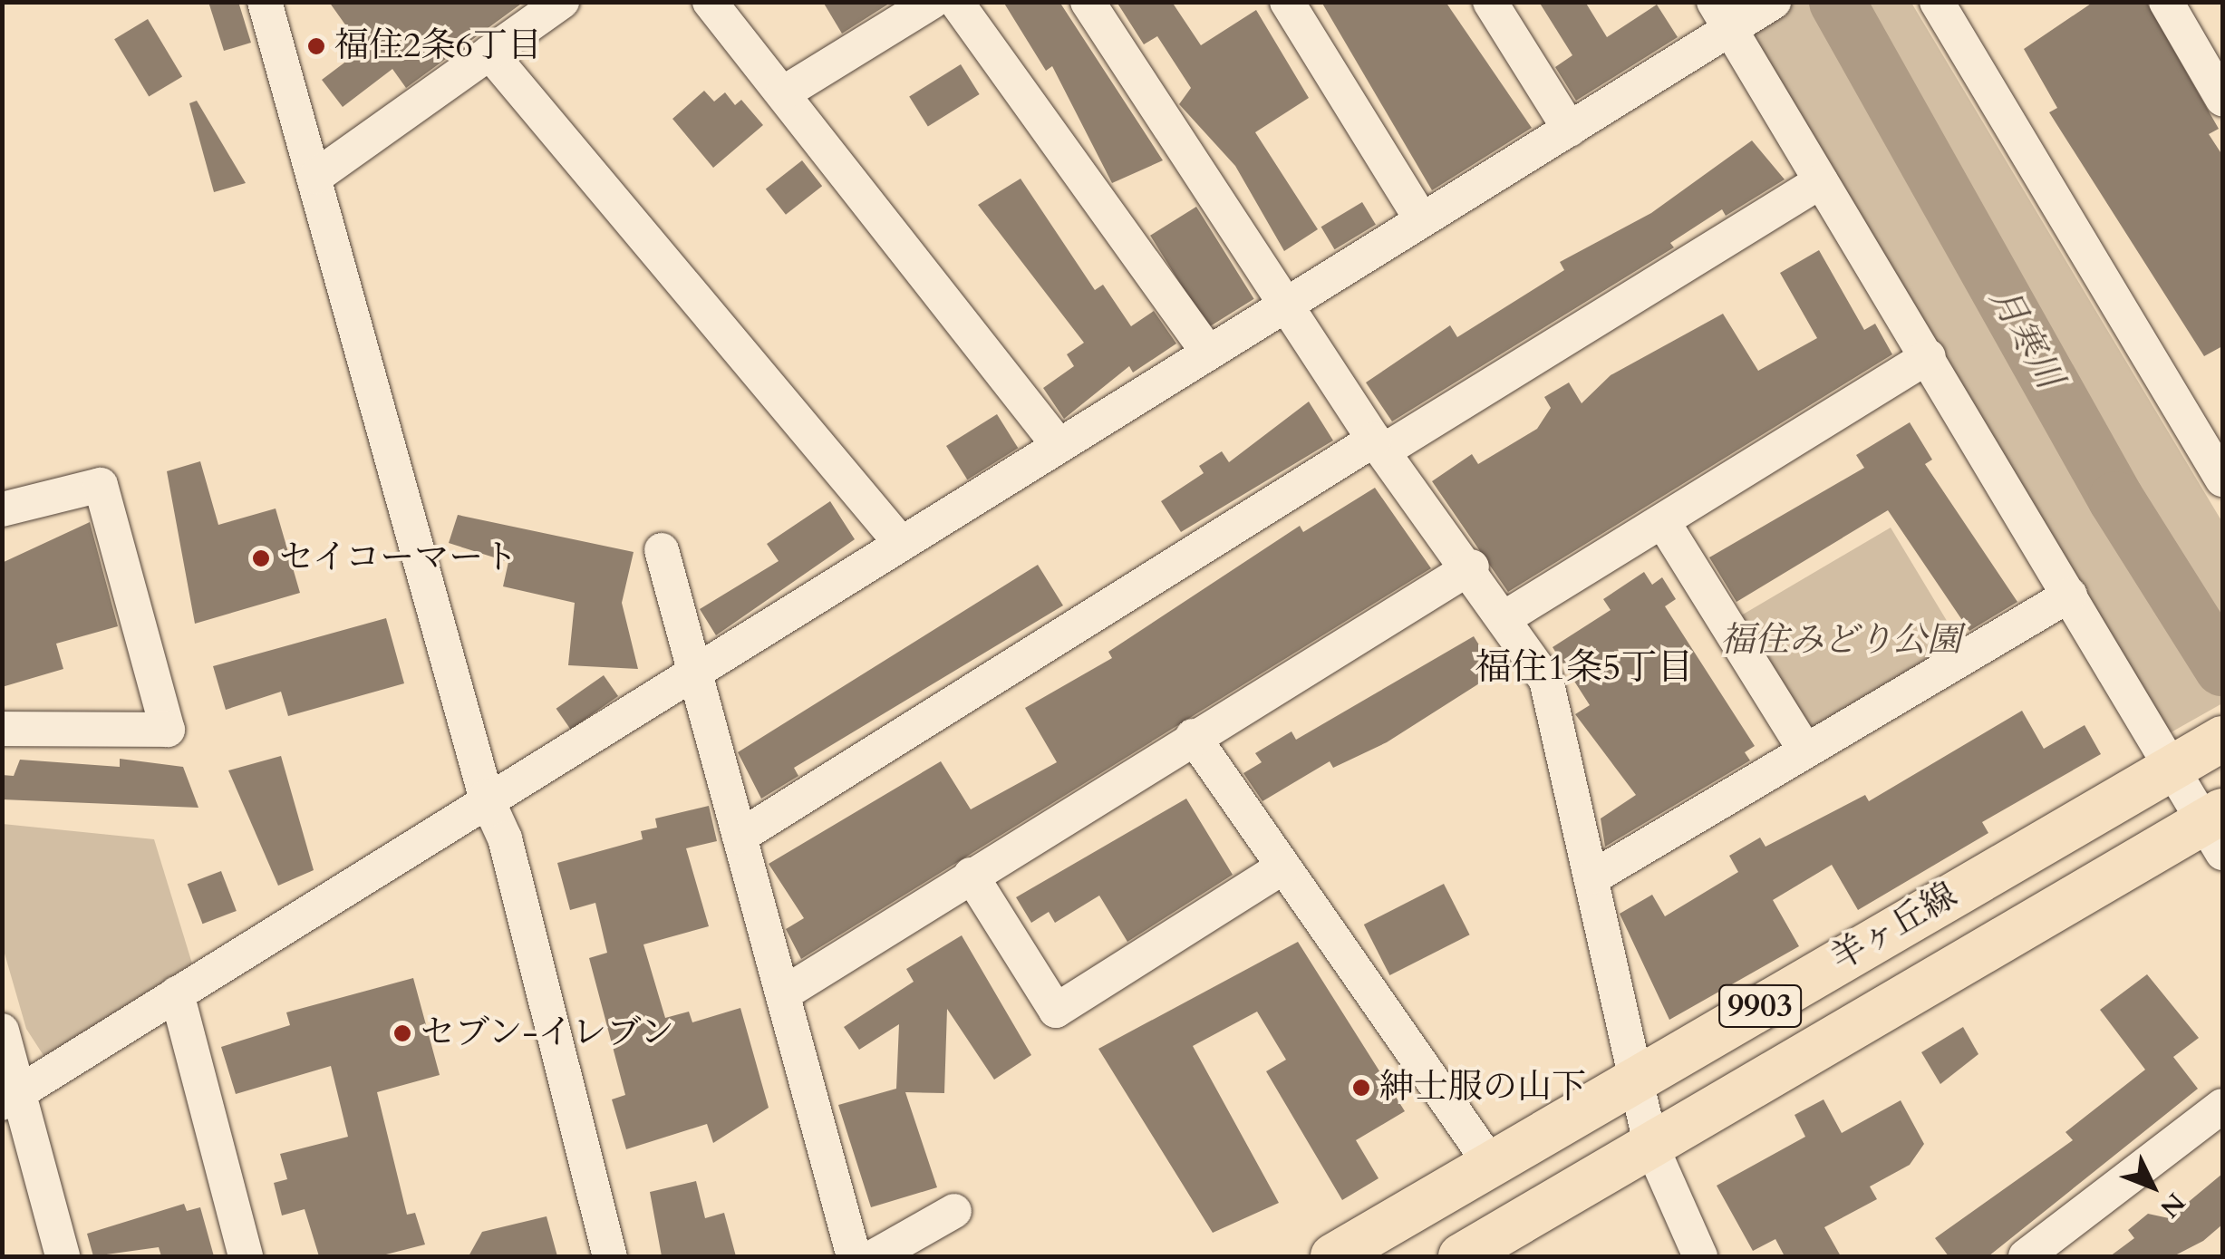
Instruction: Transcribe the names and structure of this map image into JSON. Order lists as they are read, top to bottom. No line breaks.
{"streets":{"main road":["羊ヶ丘線","9903"]},"districts":["福住1条5丁目"],"water":["月寒川"],"parks":["福住みどり公園"],"places":["福住2条6丁目","セイコーマート","セブン-イレブン","紳士服の山下"],"north":"bottom right"}
